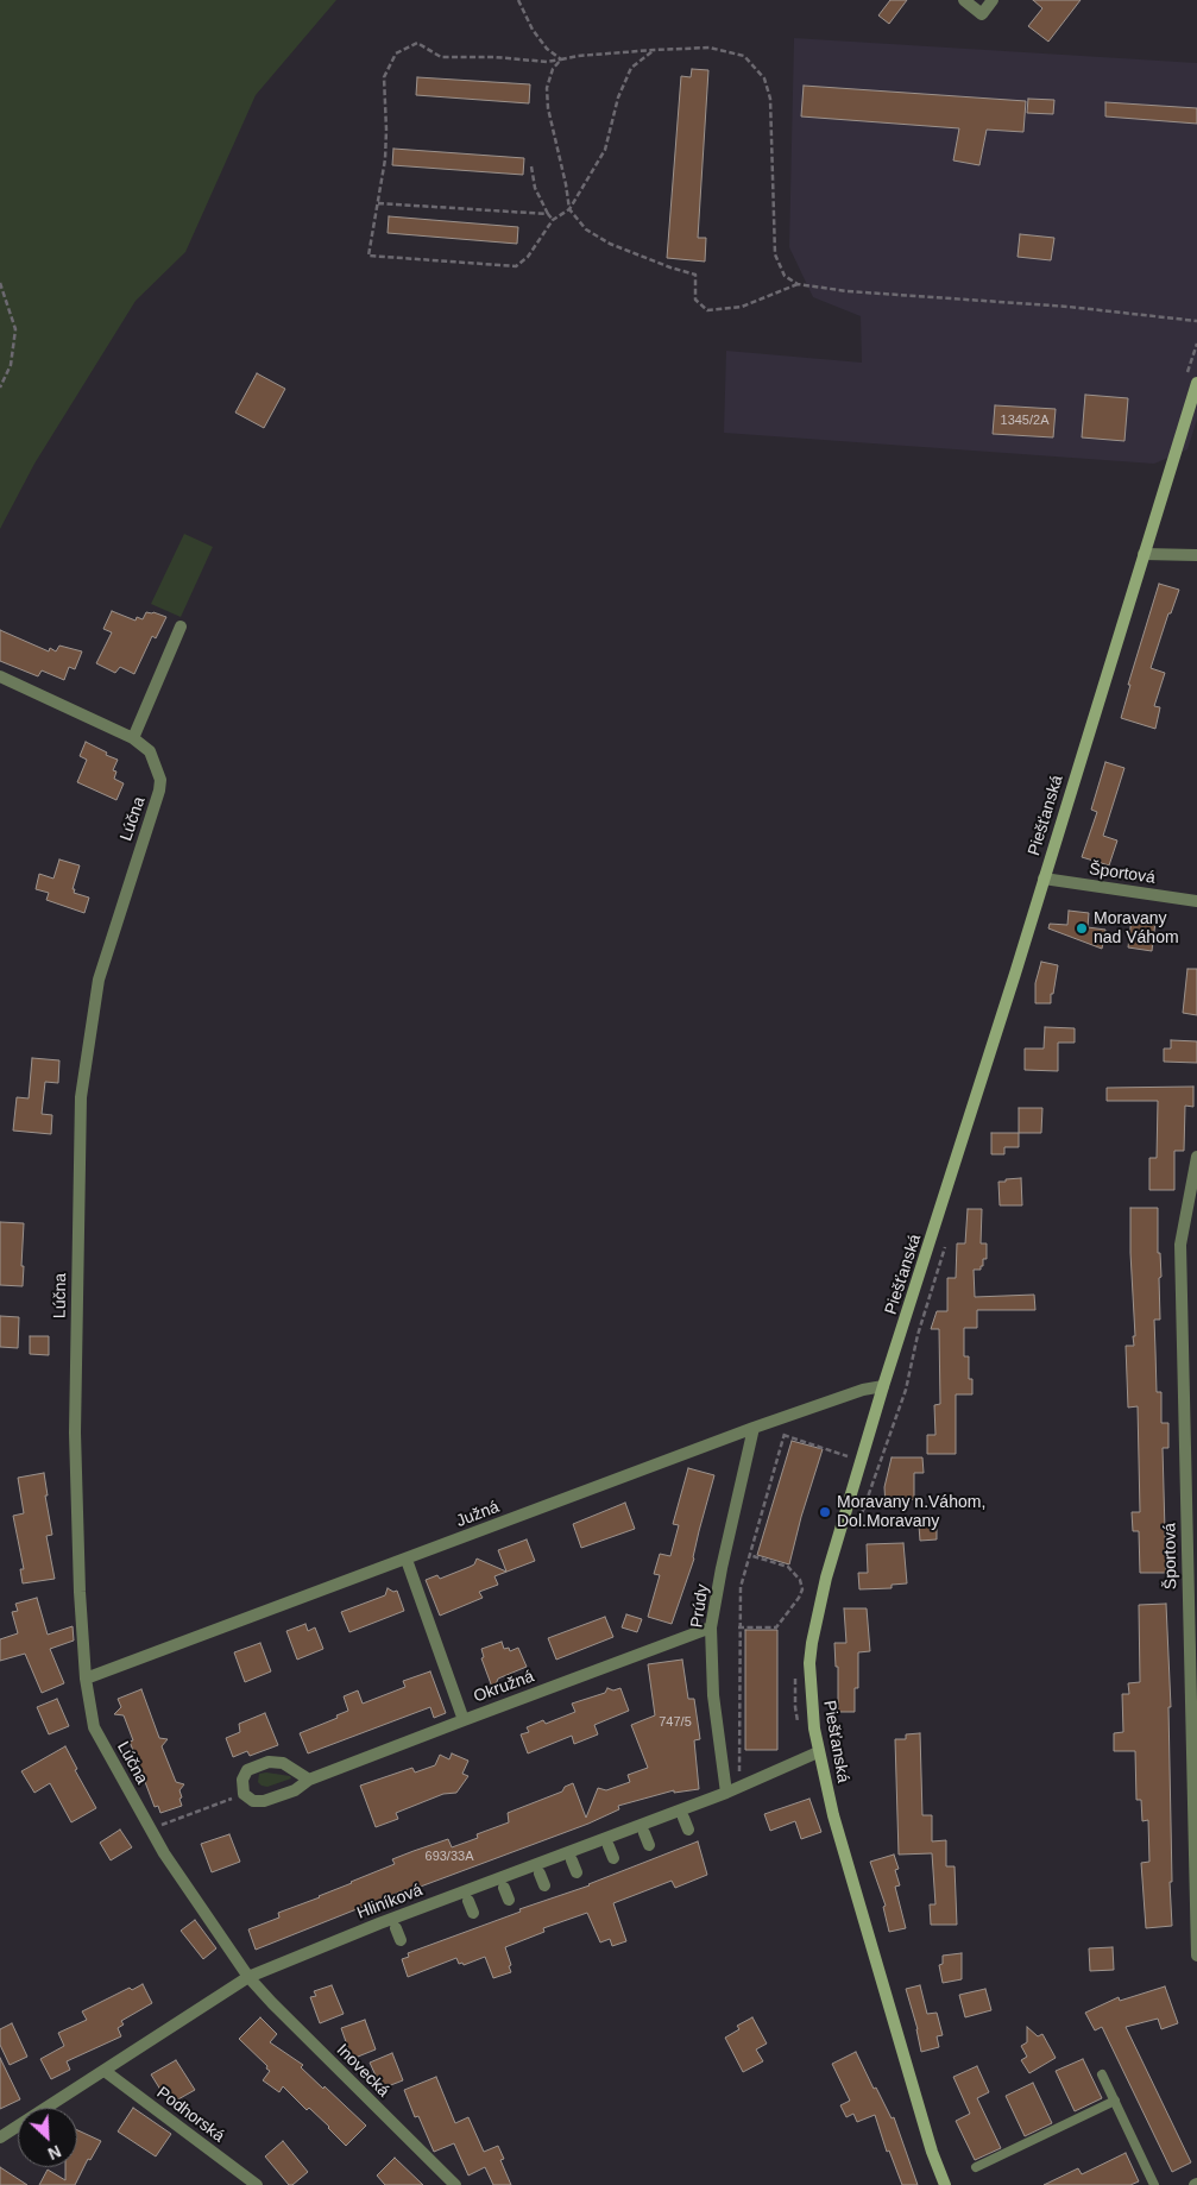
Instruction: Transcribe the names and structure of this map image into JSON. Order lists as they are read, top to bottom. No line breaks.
{"streets":{"main road":["Piešťanská"],"street":["Lúčna","Športová","Južná","Prúdy","Okružná","Hliníková","Inovecká","Podhorská"]},"crossings":[["Piešťanská","Športová"],["Piešťanská","Južná"],["Piešťanská","Hliníková"],["Lúčna","Južná"],["Lúčna","Hliníková"],["Lúčna","Inovecká"],["Južná","Prúdy"],["Prúdy","Okružná"],["Prúdy","Hliníková"],["Hliníková","Inovecká"],["Hliníková","Podhorská"]],"places":["Moravany nad Váhom","Moravany n.Váhom, Dol.Moravany"],"house_numbers":["1345/2A","747/5","693/33A"],"north":"bottom right"}
